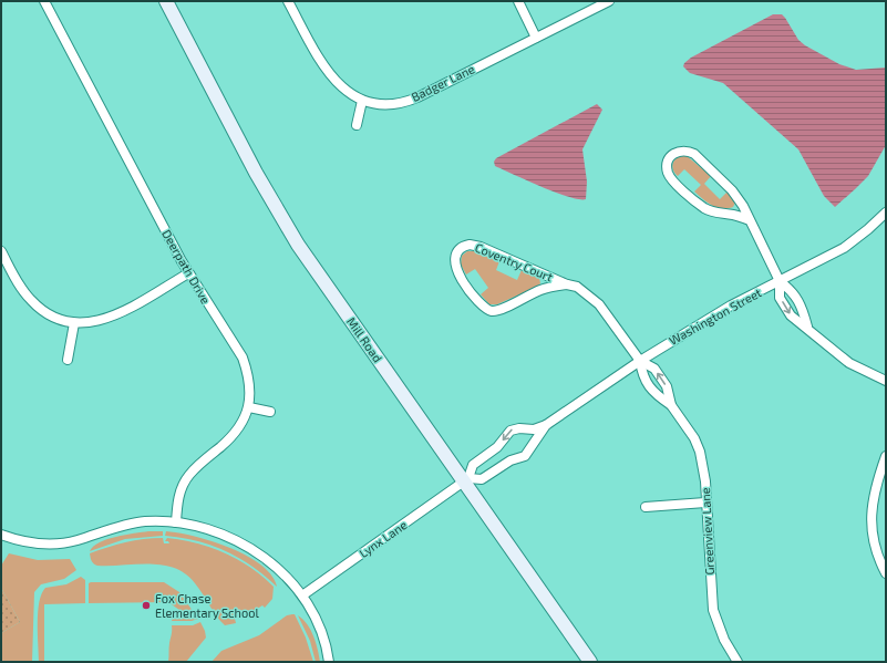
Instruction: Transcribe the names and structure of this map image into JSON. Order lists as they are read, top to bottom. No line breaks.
{"streets":{"street":["Badger Lane","Coventry Court","Deerpath Drive","Washington Street","Mill Road","Greenview Lane","Lynx Lane"]},"crossings":[["Coventry Court","Washington Street"],["Coventry Court","Greenview Lane"],["Washington Street","Mill Road"],["Washington Street","Greenview Lane"],["Washington Street","Lynx Lane"],["Mill Road","Lynx Lane"]],"places":["Fox Chase Elementary School"]}
